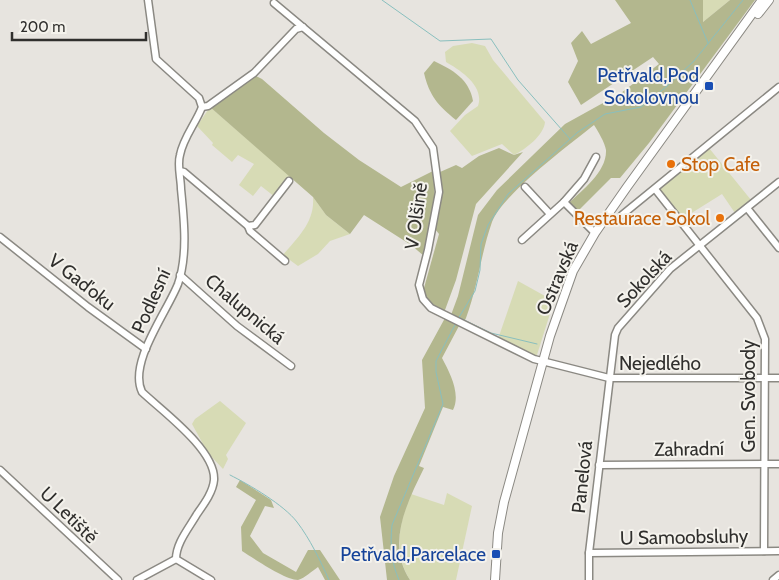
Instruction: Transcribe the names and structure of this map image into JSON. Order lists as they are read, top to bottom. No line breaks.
{"streets":{"main road":["Ostravská"],"street":["V Olšině","Sokolská","V Gaďoku","Podlesní","Chalupnická","Nejedlého","Gen. Svobody","Zahradní","Panelová","U Letiště","U Samoobsluhy"]},"crossings":[["V Olšině","Ostravská"],["V Olšině","Nejedlého"],["Ostravská","Nejedlého"],["Sokolská","Nejedlého"],["Sokolská","Gen. Svobody"],["Sokolská","Panelová"],["V Gaďoku","Podlesní"],["Podlesní","Chalupnická"],["Nejedlého","Gen. Svobody"],["Nejedlého","Panelová"],["Gen. Svobody","Zahradní"],["Gen. Svobody","U Samoobsluhy"],["Zahradní","Panelová"],["Panelová","U Samoobsluhy"]],"places":{"transit":["Petřvald,Pod Sokolovnou","Petřvald,Parcelace"],"other":["Stop Cafe","Restaurace Sokol"]},"scale_bar":"200 m"}
